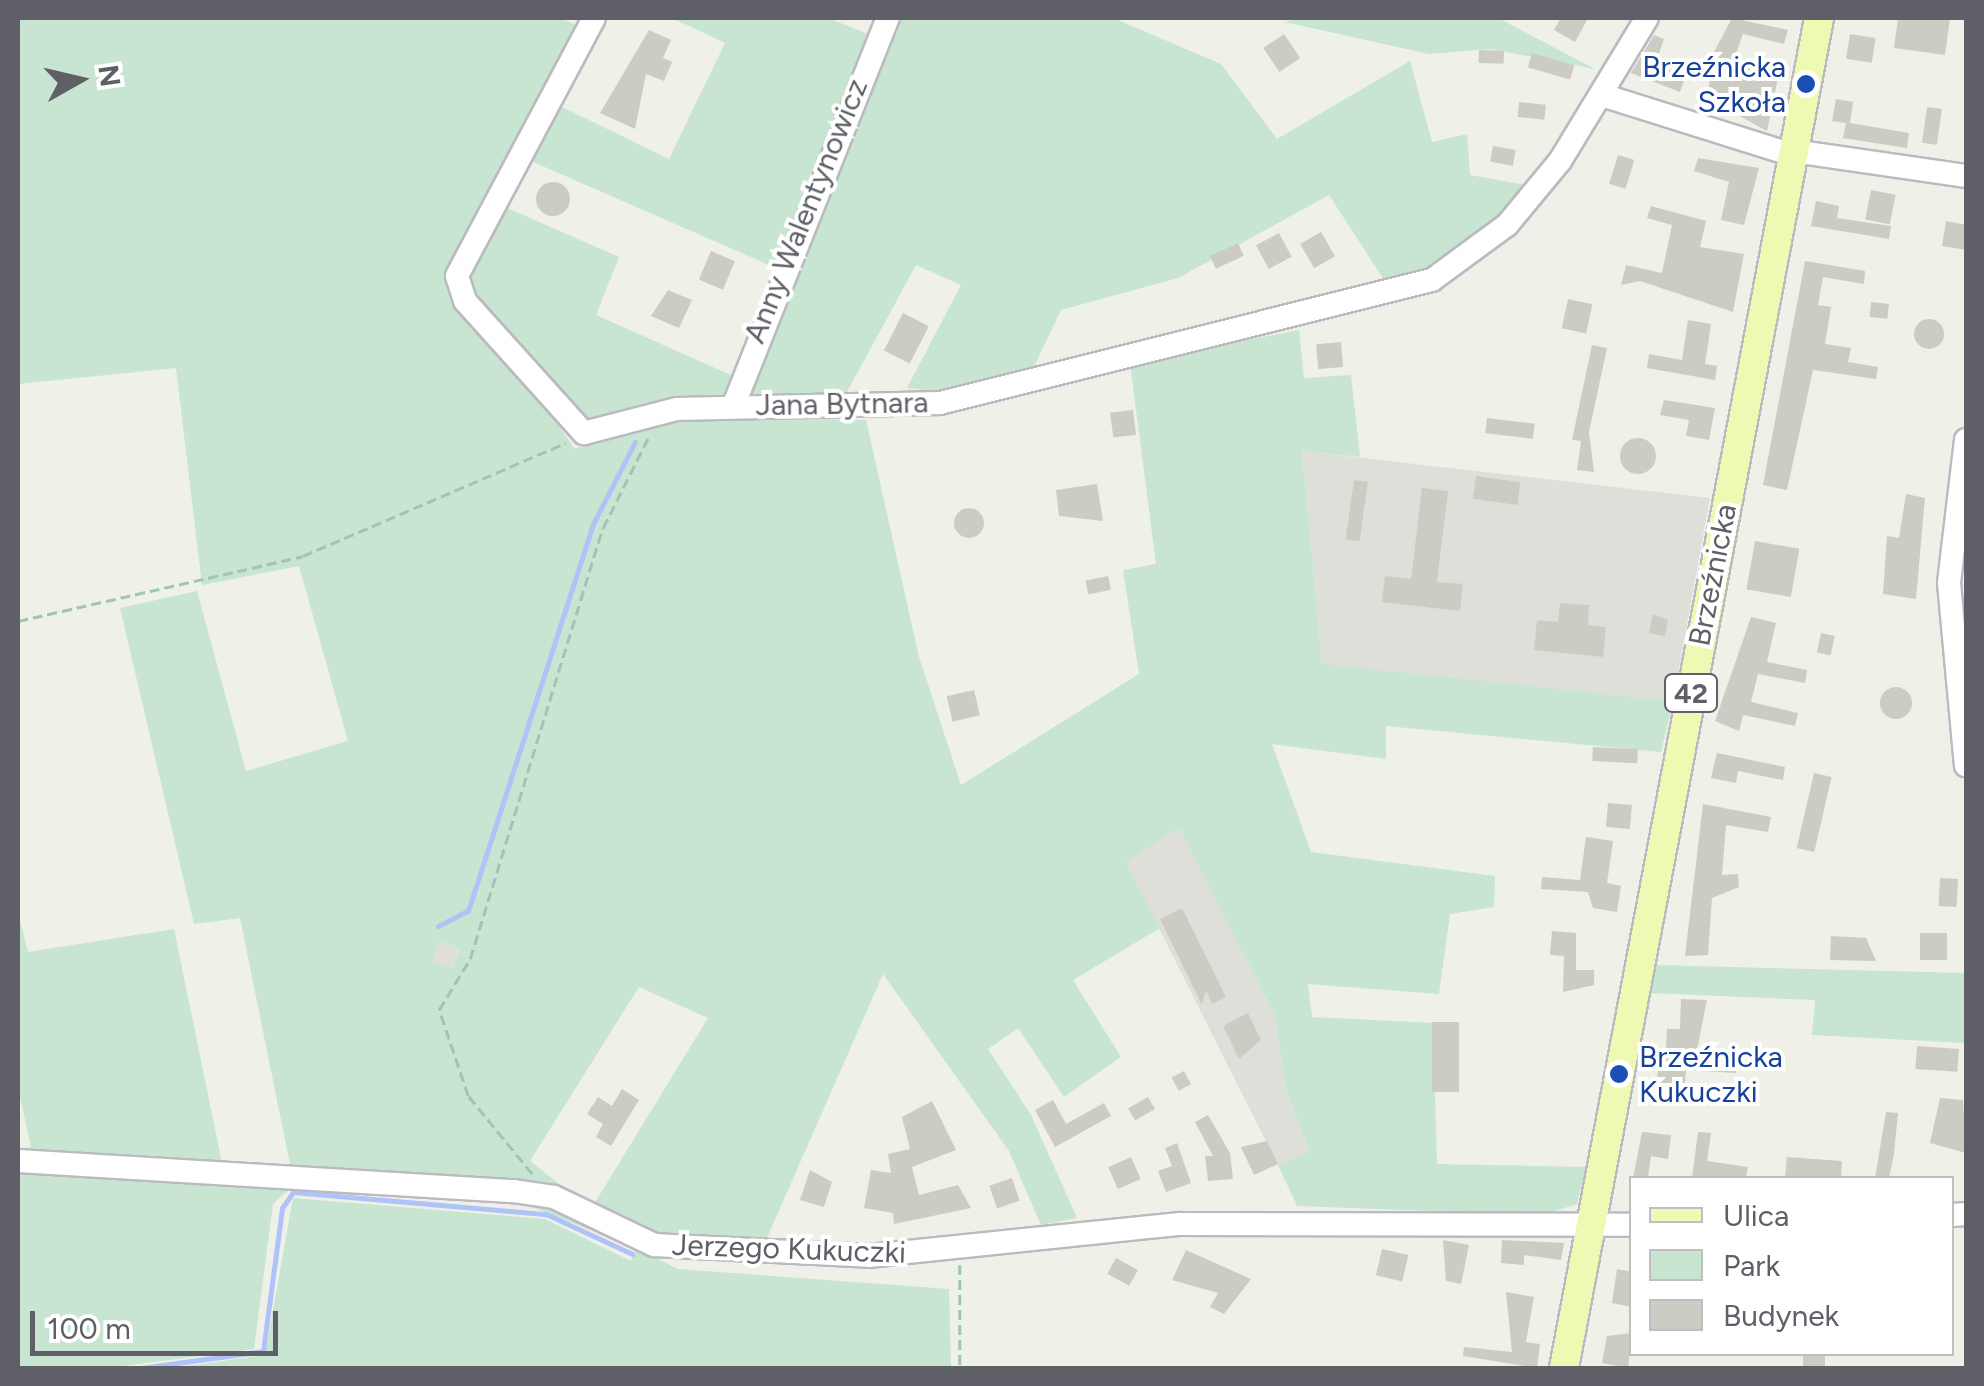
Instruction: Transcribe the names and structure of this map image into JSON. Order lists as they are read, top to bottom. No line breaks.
{"streets":{"main road":["Brzeźnicka","42"],"street":["Anny Walentynowicz","Jana Bytnara","Jerzego Kukuczki"]},"crossings":[["Anny Walentynowicz","Jana Bytnara"],["Brzeźnicka","Jerzego Kukuczki"]],"places":["Brzeźnicka Szkoła","Brzeźnicka Kukuczki"],"legend":["Ulica","Park","Budynek"],"scale_bar":"100 m","north":"right"}
